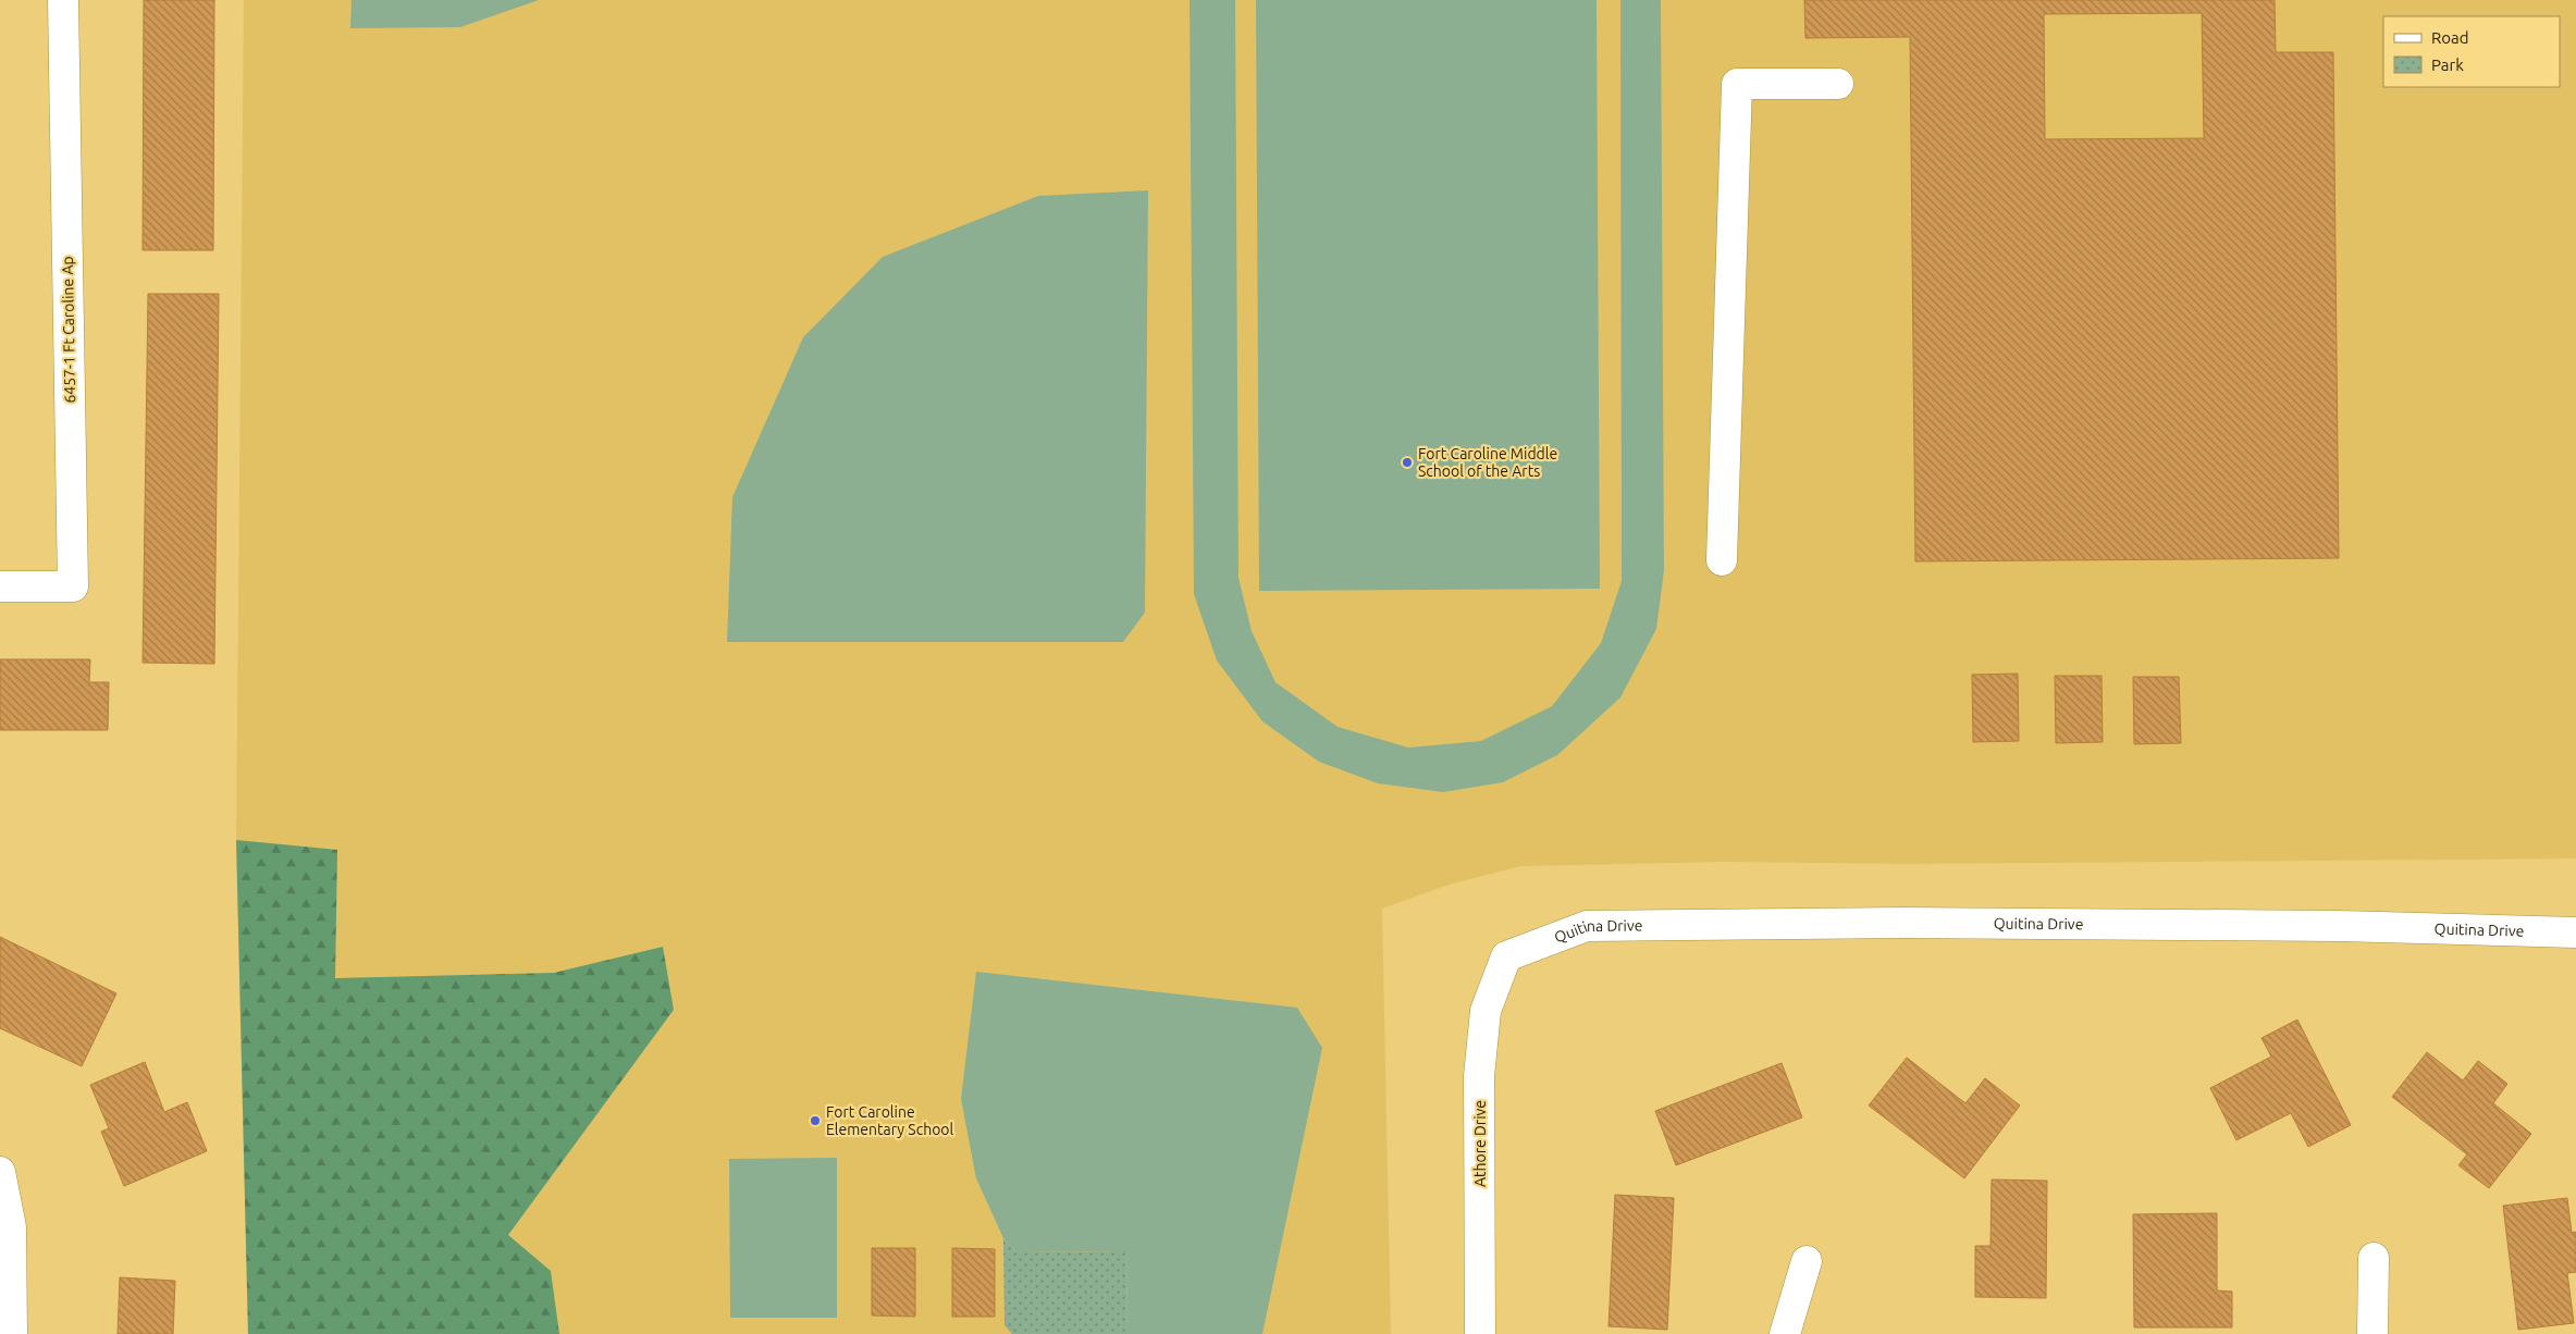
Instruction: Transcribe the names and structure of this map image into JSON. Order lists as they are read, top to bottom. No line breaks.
{"streets":{"street":["6457-1 Ft Caroline Ap","Quitina Drive","Athore Drive"]},"crossings":[["Quitina Drive","Athore Drive"]],"places":["Fort Caroline Middle School of the Arts","Fort Caroline Elementary School"],"legend":["Road","Park"]}
